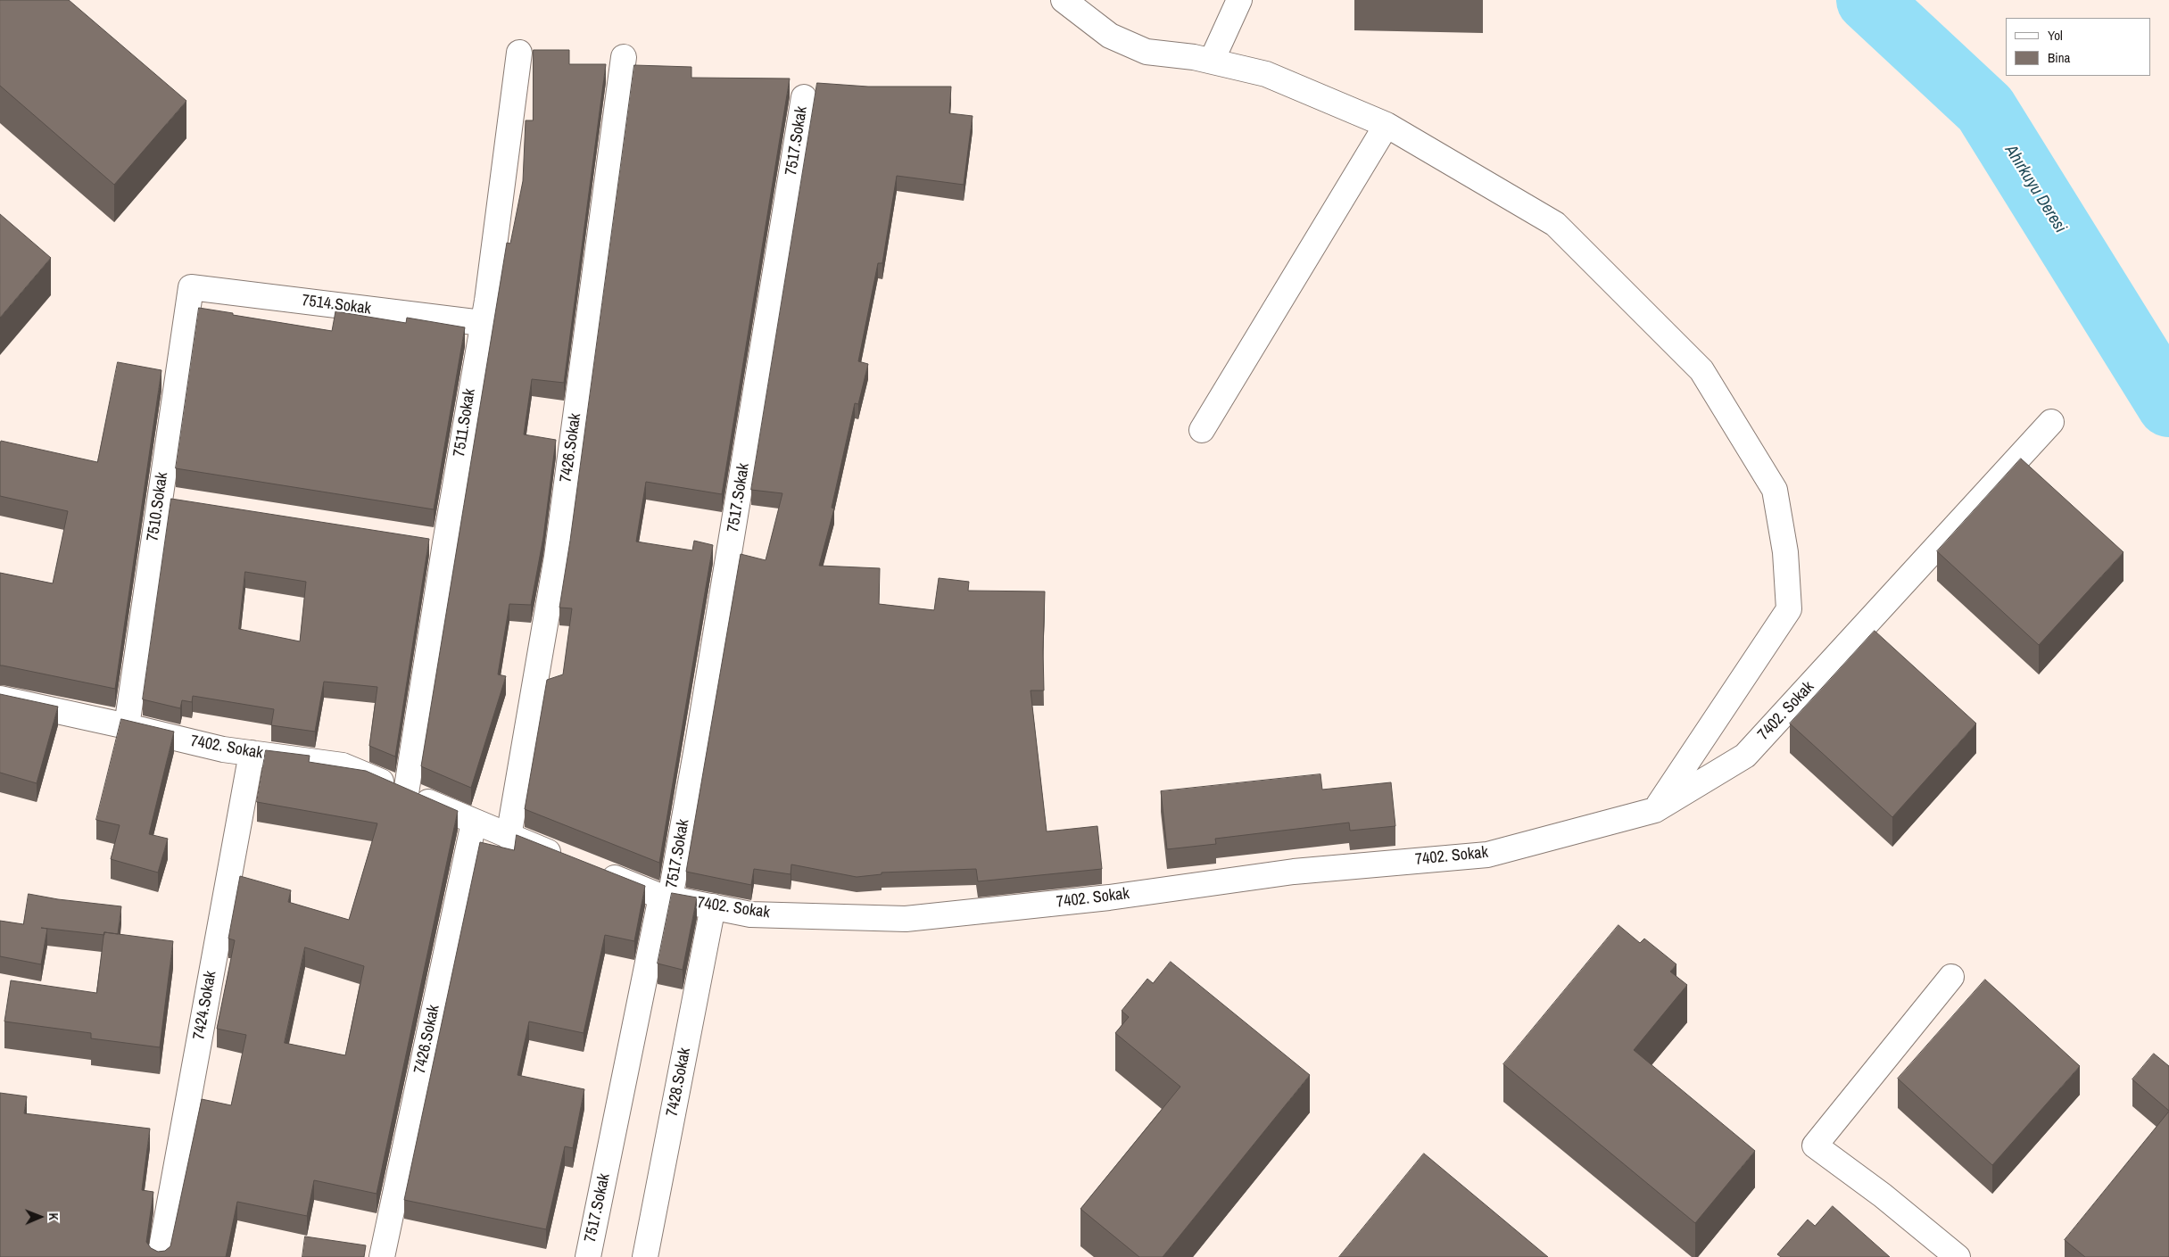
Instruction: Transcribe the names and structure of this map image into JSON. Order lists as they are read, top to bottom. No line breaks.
{"streets":{"street":["7517.Sokak","7514.Sokak","7511.Sokak","7426.Sokak","7510.Sokak","7402. Sokak","7424.Sokak","7428.Sokak"]},"crossings":[["7517.Sokak","7402. Sokak"],["7514.Sokak","7511.Sokak"],["7514.Sokak","7510.Sokak"],["7511.Sokak","7402. Sokak"],["7426.Sokak","7402. Sokak"],["7510.Sokak","7402. Sokak"],["7402. Sokak","7424.Sokak"],["7402. Sokak","7428.Sokak"]],"water":["Ahırkuyu Deresi"],"legend":["Yol","Bina"],"north":"right"}
